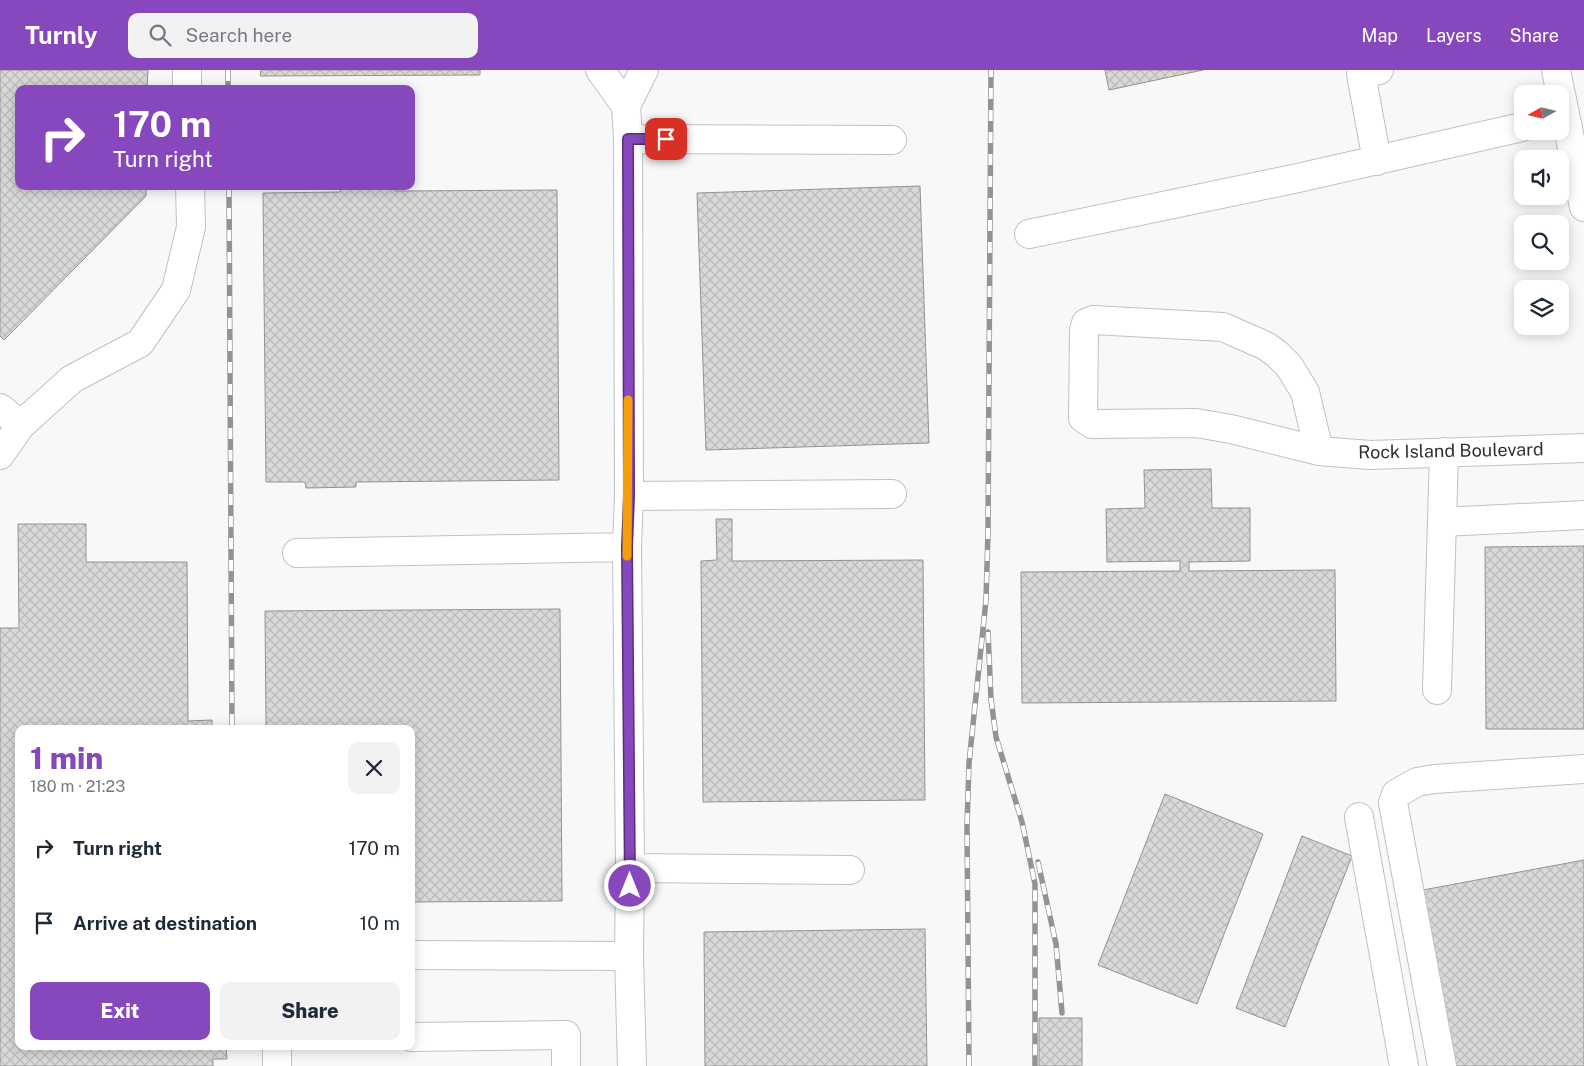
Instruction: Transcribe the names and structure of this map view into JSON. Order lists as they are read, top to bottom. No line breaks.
{"streets":{"street":["Rock Island Boulevard"]},"north":"left","page":{"header":"Turnly","search":"Search here","nav":["Map","Layers","Share"],"turn":["170 m","Turn right"],"heading":["1 min","180 m · 21:23"],"list":[{"name":"Turn right","value":"170 m"},{"name":"Arrive at destination","value":"10 m"}],"buttons":["Exit","Share"]}}
